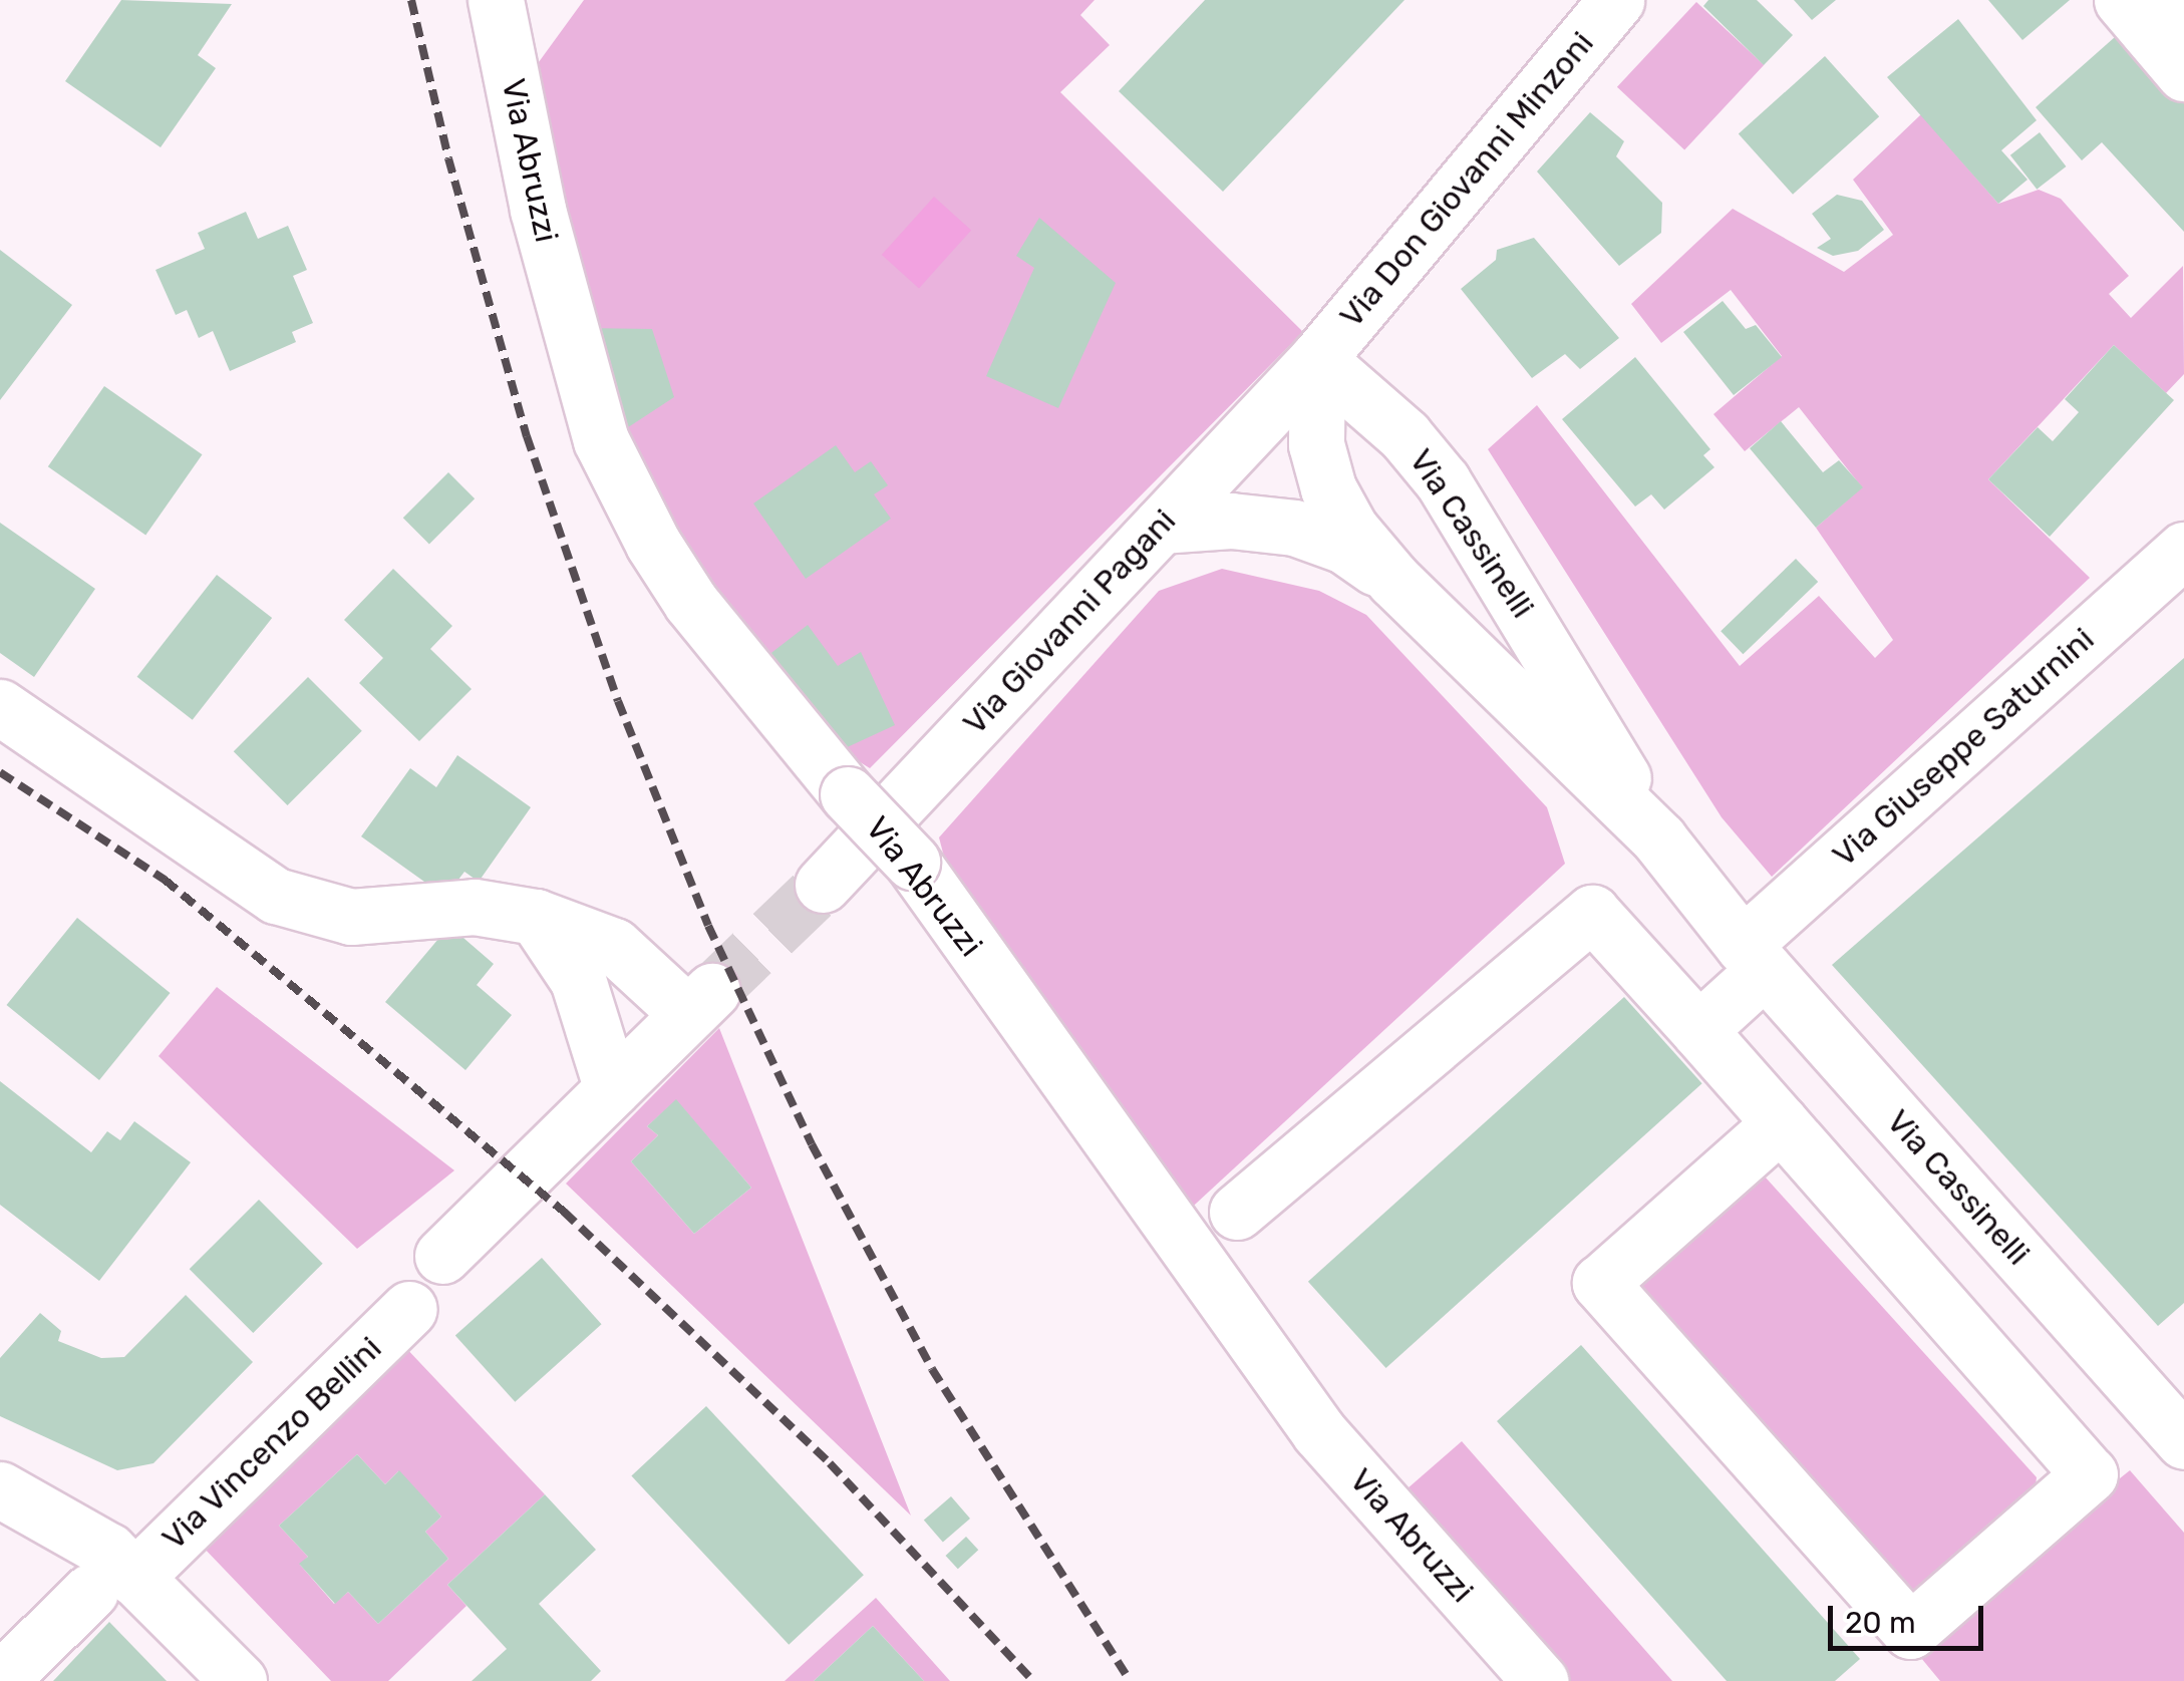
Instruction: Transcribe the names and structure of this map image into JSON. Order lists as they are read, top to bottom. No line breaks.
{"streets":{"street":["Via Abruzzi","Via Don Giovanni Minzoni","Via Cassinelli","Via Giovanni Pagani","Via Giuseppe Saturnini","Via Vincenzo Bellini"]},"crossings":[["Via Don Giovanni Minzoni","Via Cassinelli"],["Via Don Giovanni Minzoni","Via Giovanni Pagani"],["Via Cassinelli","Via Giovanni Pagani"],["Via Cassinelli","Via Giuseppe Saturnini"]],"scale_bar":"20 m"}
